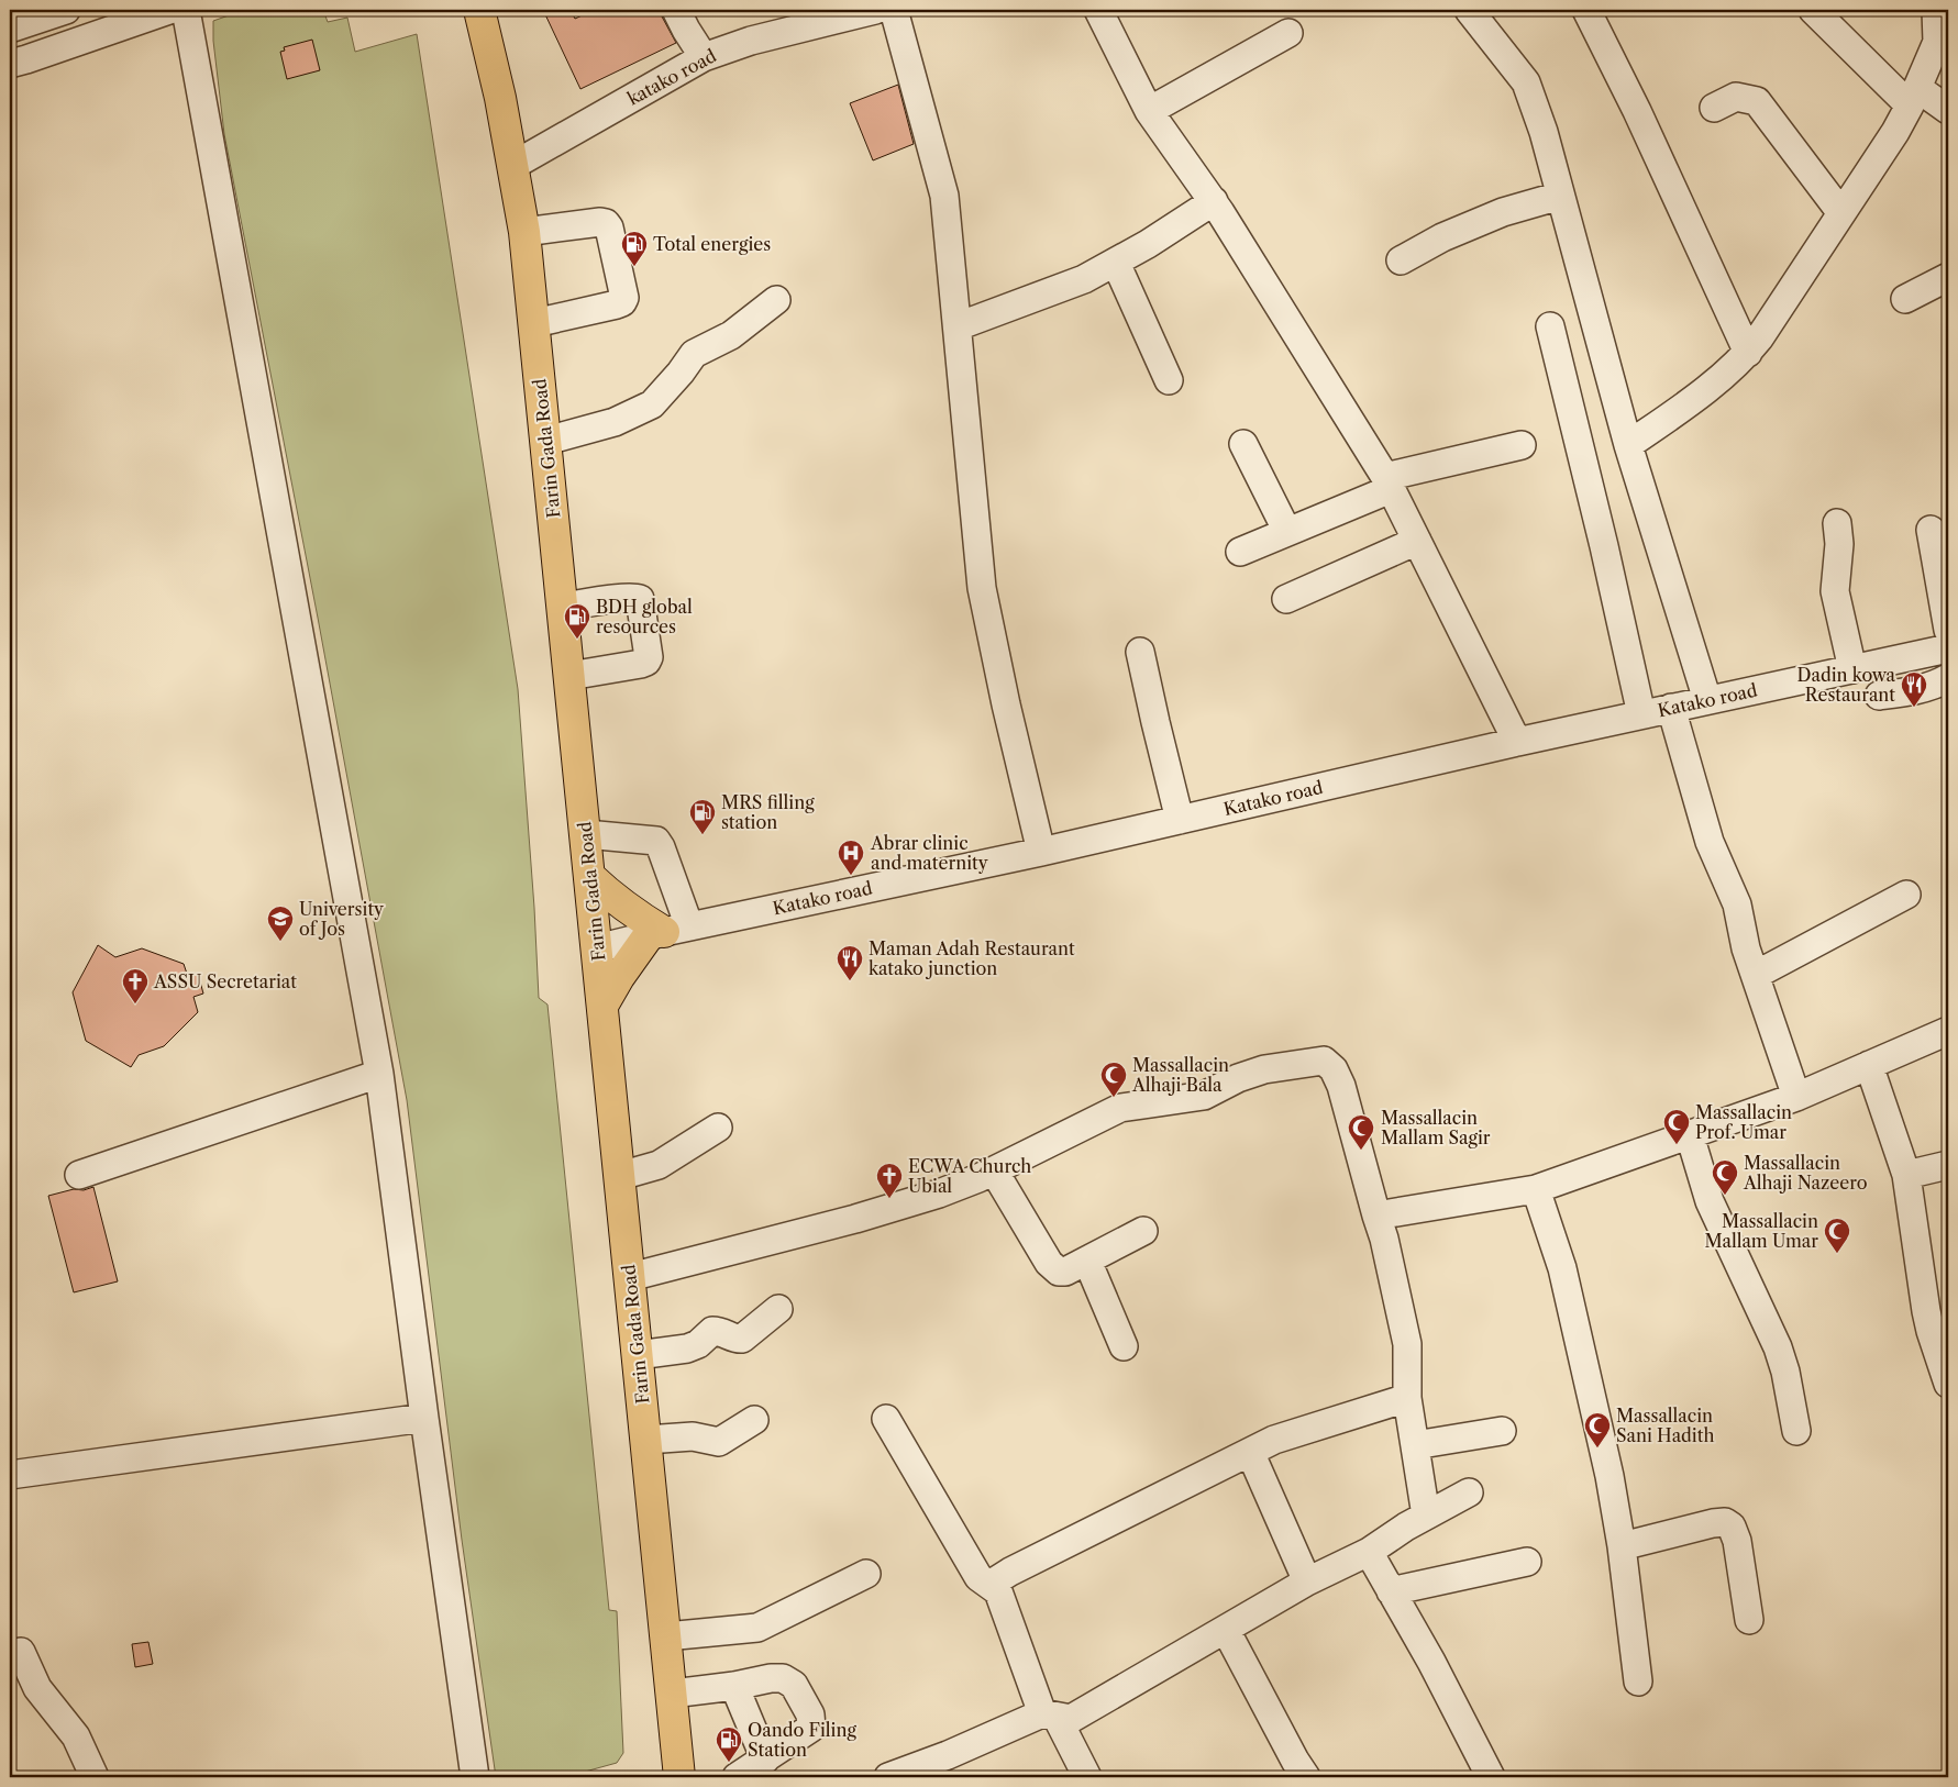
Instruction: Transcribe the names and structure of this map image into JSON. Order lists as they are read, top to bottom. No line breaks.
{"streets":{"main road":["Farin Gada Road"],"street":["katako road","Katako road"]},"crossings":[["katako road","Farin Gada Road"],["Farin Gada Road","Katako road"]],"places":{"fuel station":["Total energies","BDH global resources","MRS filling station","Oando Filing Station"],"restaurant":["Dadin kowa Restaurant","Maman Adah Restaurant katako junction"],"hospital":["Abrar clinic and maternity"],"school or university":["University of Jos"],"church":["ASSU Secretariat","ECWA Church Ubial"],"mosque":["Massallacin Alhaji Bala","Massallacin Prof. Umar","Massallacin Mallam Sagir","Massallacin Alhaji Nazeero","Massallacin Mallam Umar","Massallacin Sani Hadith"]}}
